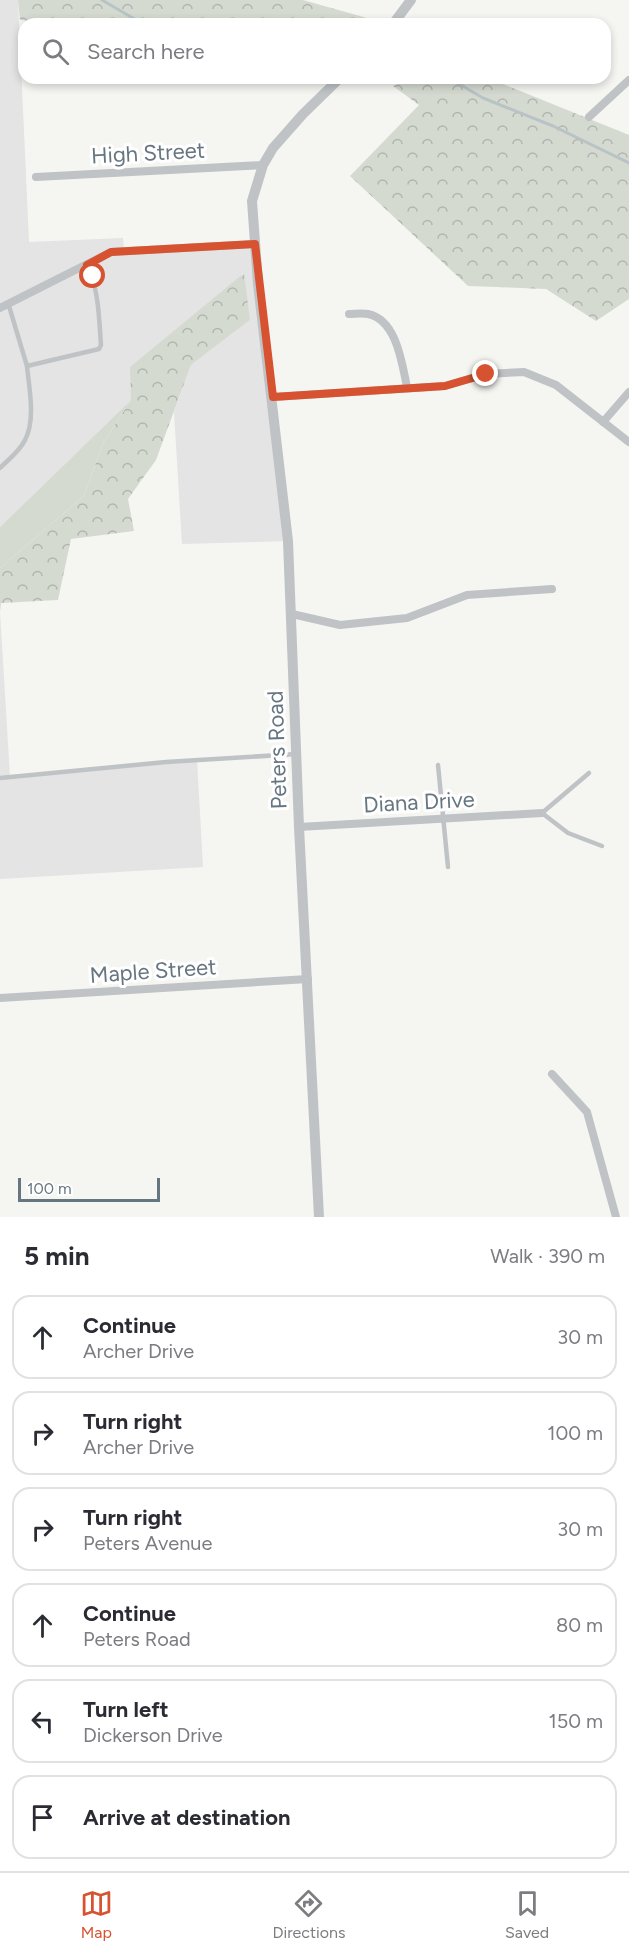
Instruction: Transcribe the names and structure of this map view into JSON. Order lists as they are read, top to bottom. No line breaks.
{"streets":{"street":["High Street","Peters Road","Diana Drive","Maple Street"]},"crossings":[["High Street","Peters Road"],["Peters Road","Diana Drive"],["Peters Road","Maple Street"]],"scale_bar":"100 m","page":{"search":"Search here","scale":"100 m","heading":["5 min","Walk · 390 m"],"list":[["Continue","Archer Drive","30 m"],["Turn right","Archer Drive","100 m"],["Turn right","Peters Avenue","30 m"],["Continue","Peters Road","80 m"],["Turn left","Dickerson Drive","150 m"],"Arrive at destination"],"nav":["Map","Directions","Saved"]}}
